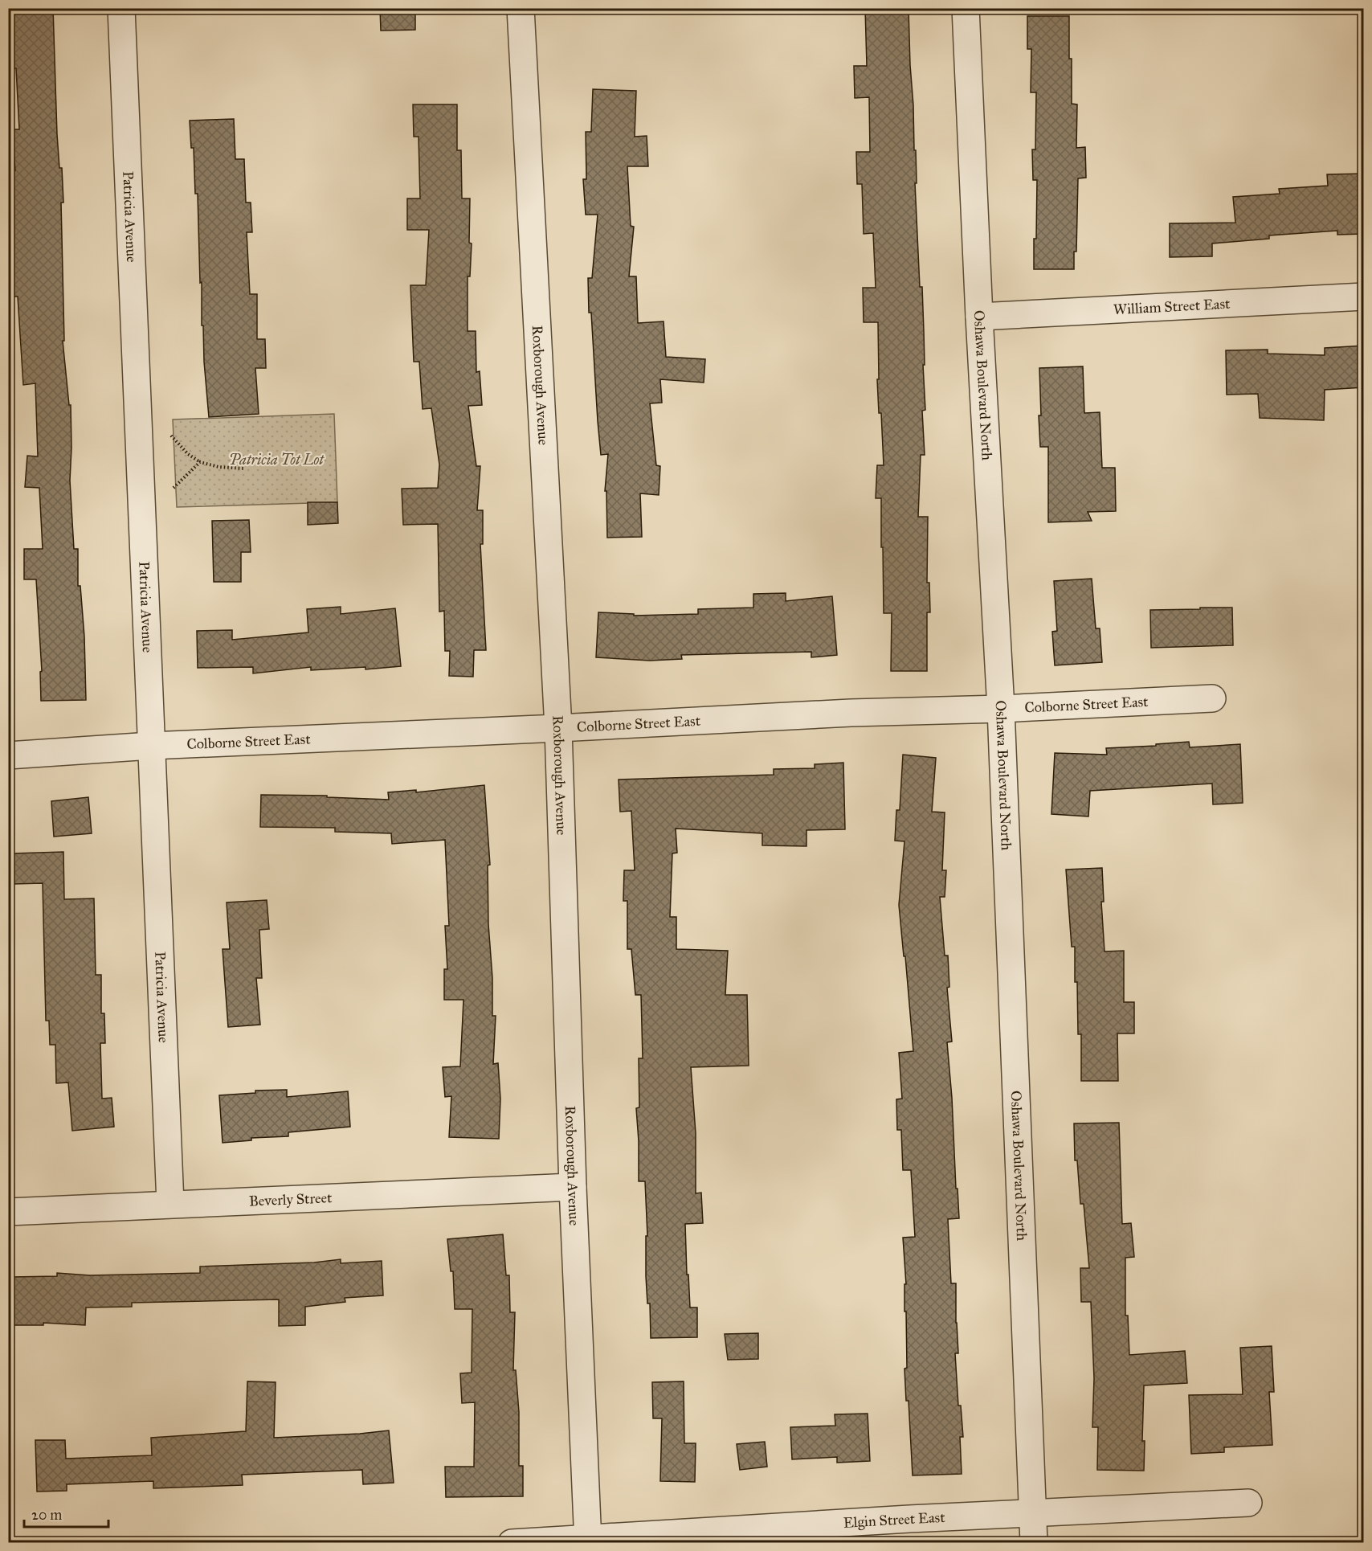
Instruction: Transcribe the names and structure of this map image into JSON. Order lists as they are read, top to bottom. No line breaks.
{"streets":{"street":["Patricia Avenue","William Street East","Roxborough Avenue","Oshawa Boulevard North","Colborne Street East","Beverly Street","Elgin Street East"]},"crossings":[["Patricia Avenue","Colborne Street East"],["Patricia Avenue","Beverly Street"],["William Street East","Oshawa Boulevard North"],["Roxborough Avenue","Colborne Street East"],["Roxborough Avenue","Beverly Street"],["Roxborough Avenue","Elgin Street East"],["Oshawa Boulevard North","Colborne Street East"],["Oshawa Boulevard North","Elgin Street East"]],"parks":["Patricia Tot Lot"],"scale_bar":"20 m"}
